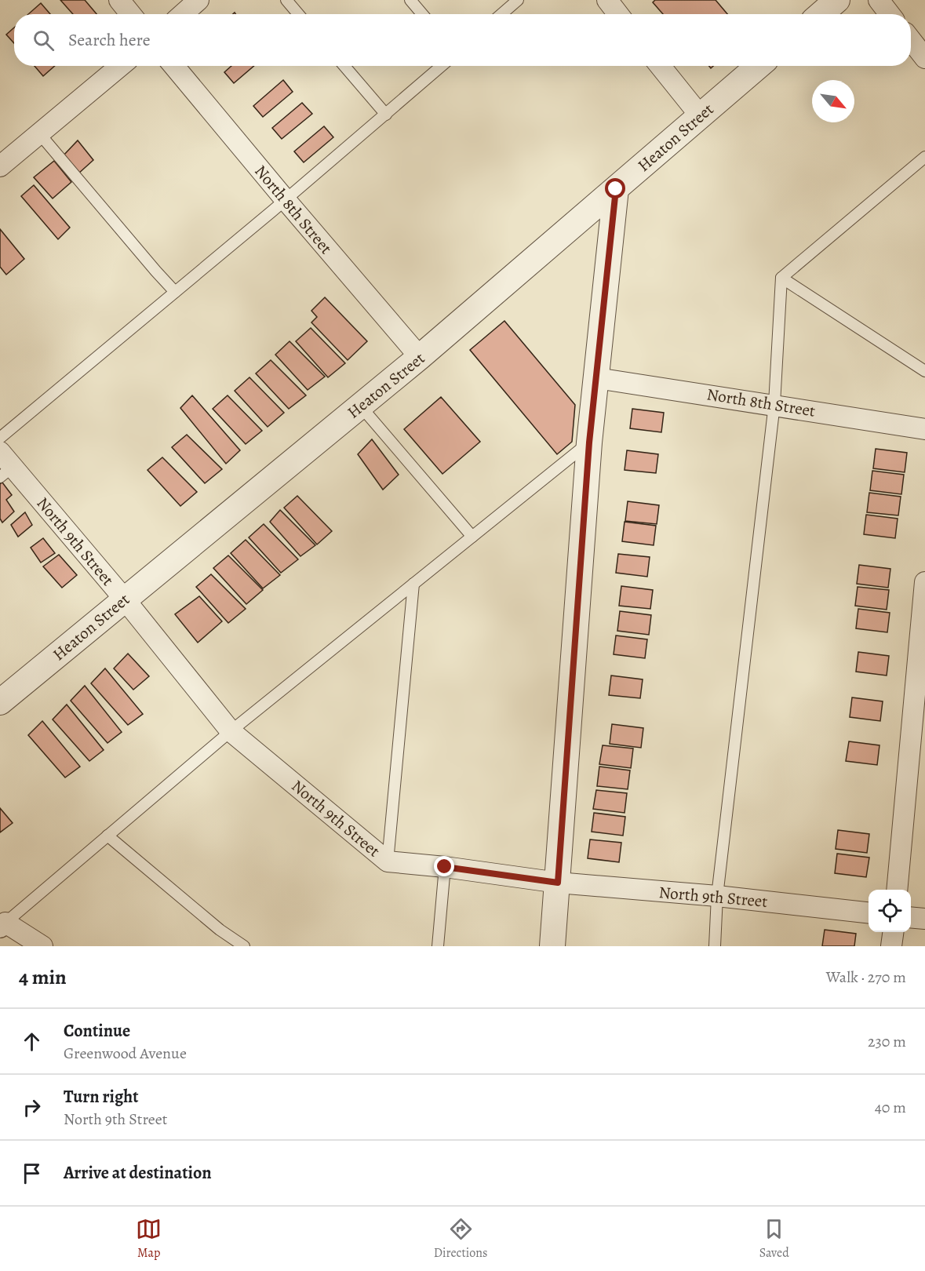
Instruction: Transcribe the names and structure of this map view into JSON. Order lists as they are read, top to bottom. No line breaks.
{"streets":{"street":["Heaton Street","North 8th Street","North 9th Street"]},"crossings":[["Heaton Street","North 8th Street"],["Heaton Street","North 9th Street"]],"north":"bottom right","page":{"search":"Search here","heading":["4 min","Walk · 270 m"],"list":[["Continue","Greenwood Avenue","230 m"],["Turn right","North 9th Street","40 m"],"Arrive at destination"],"nav":["Map","Directions","Saved"]}}
